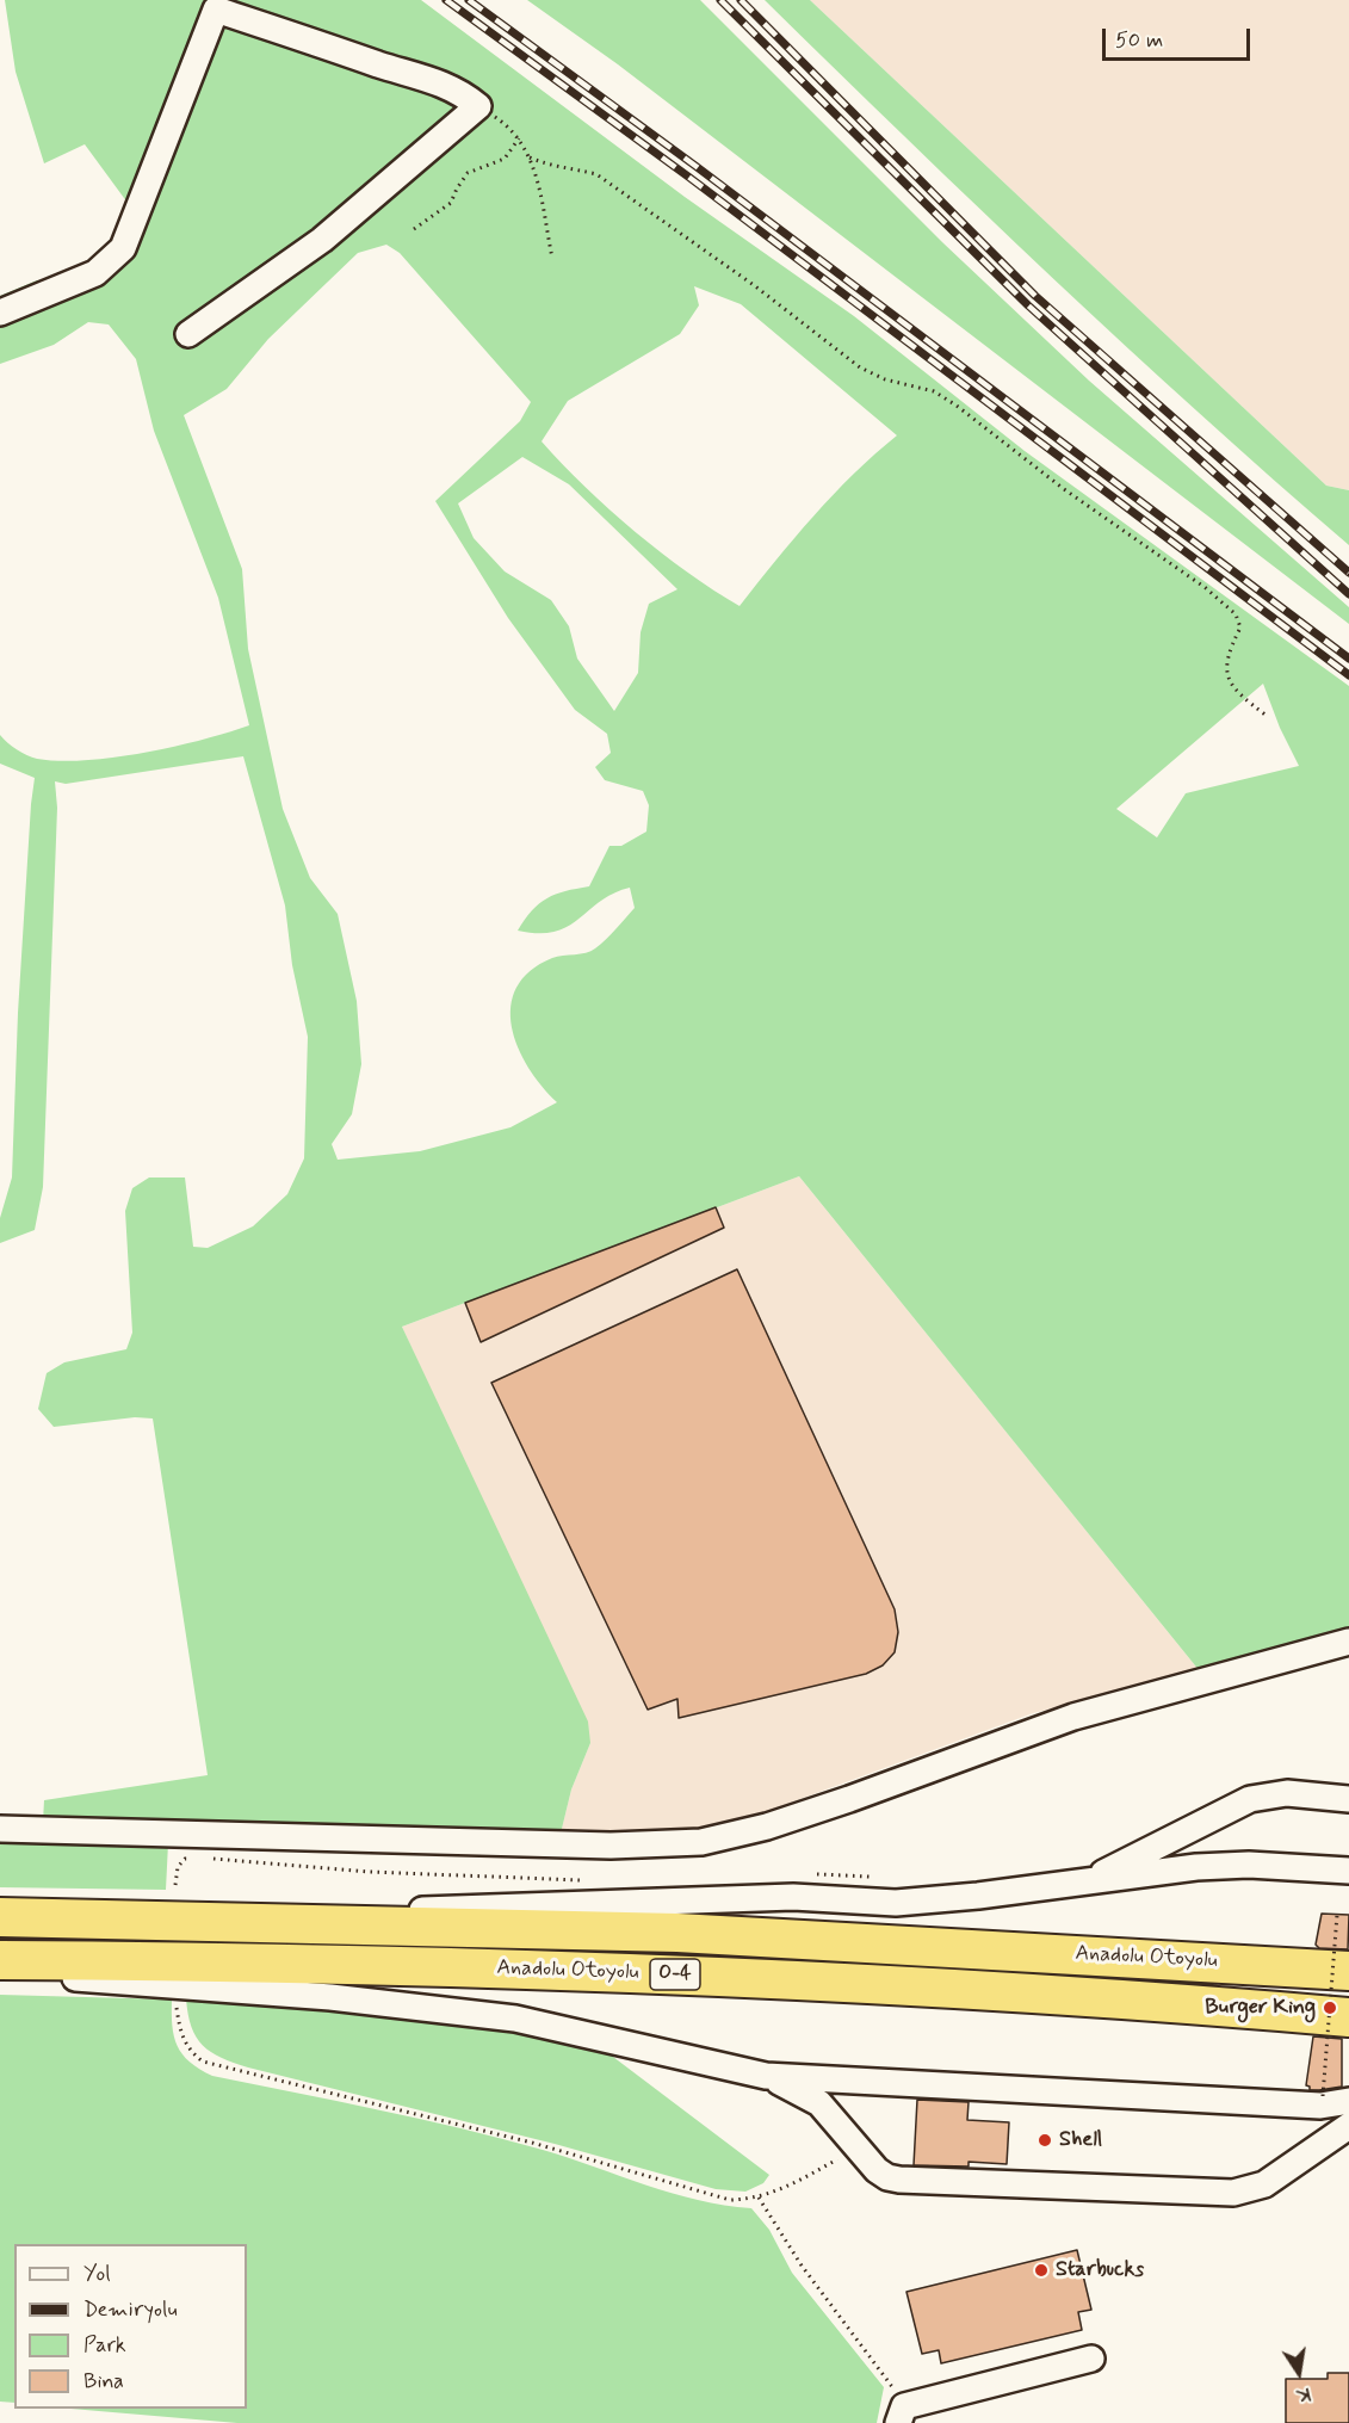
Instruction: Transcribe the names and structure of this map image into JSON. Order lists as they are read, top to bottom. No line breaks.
{"streets":{"highway":["Anadolu Otoyolu","O-4"]},"places":["Burger King","Shell","Starbucks"],"legend":["Yol","Demiryolu","Park","Bina"],"scale_bar":"50 m","north":"bottom"}
